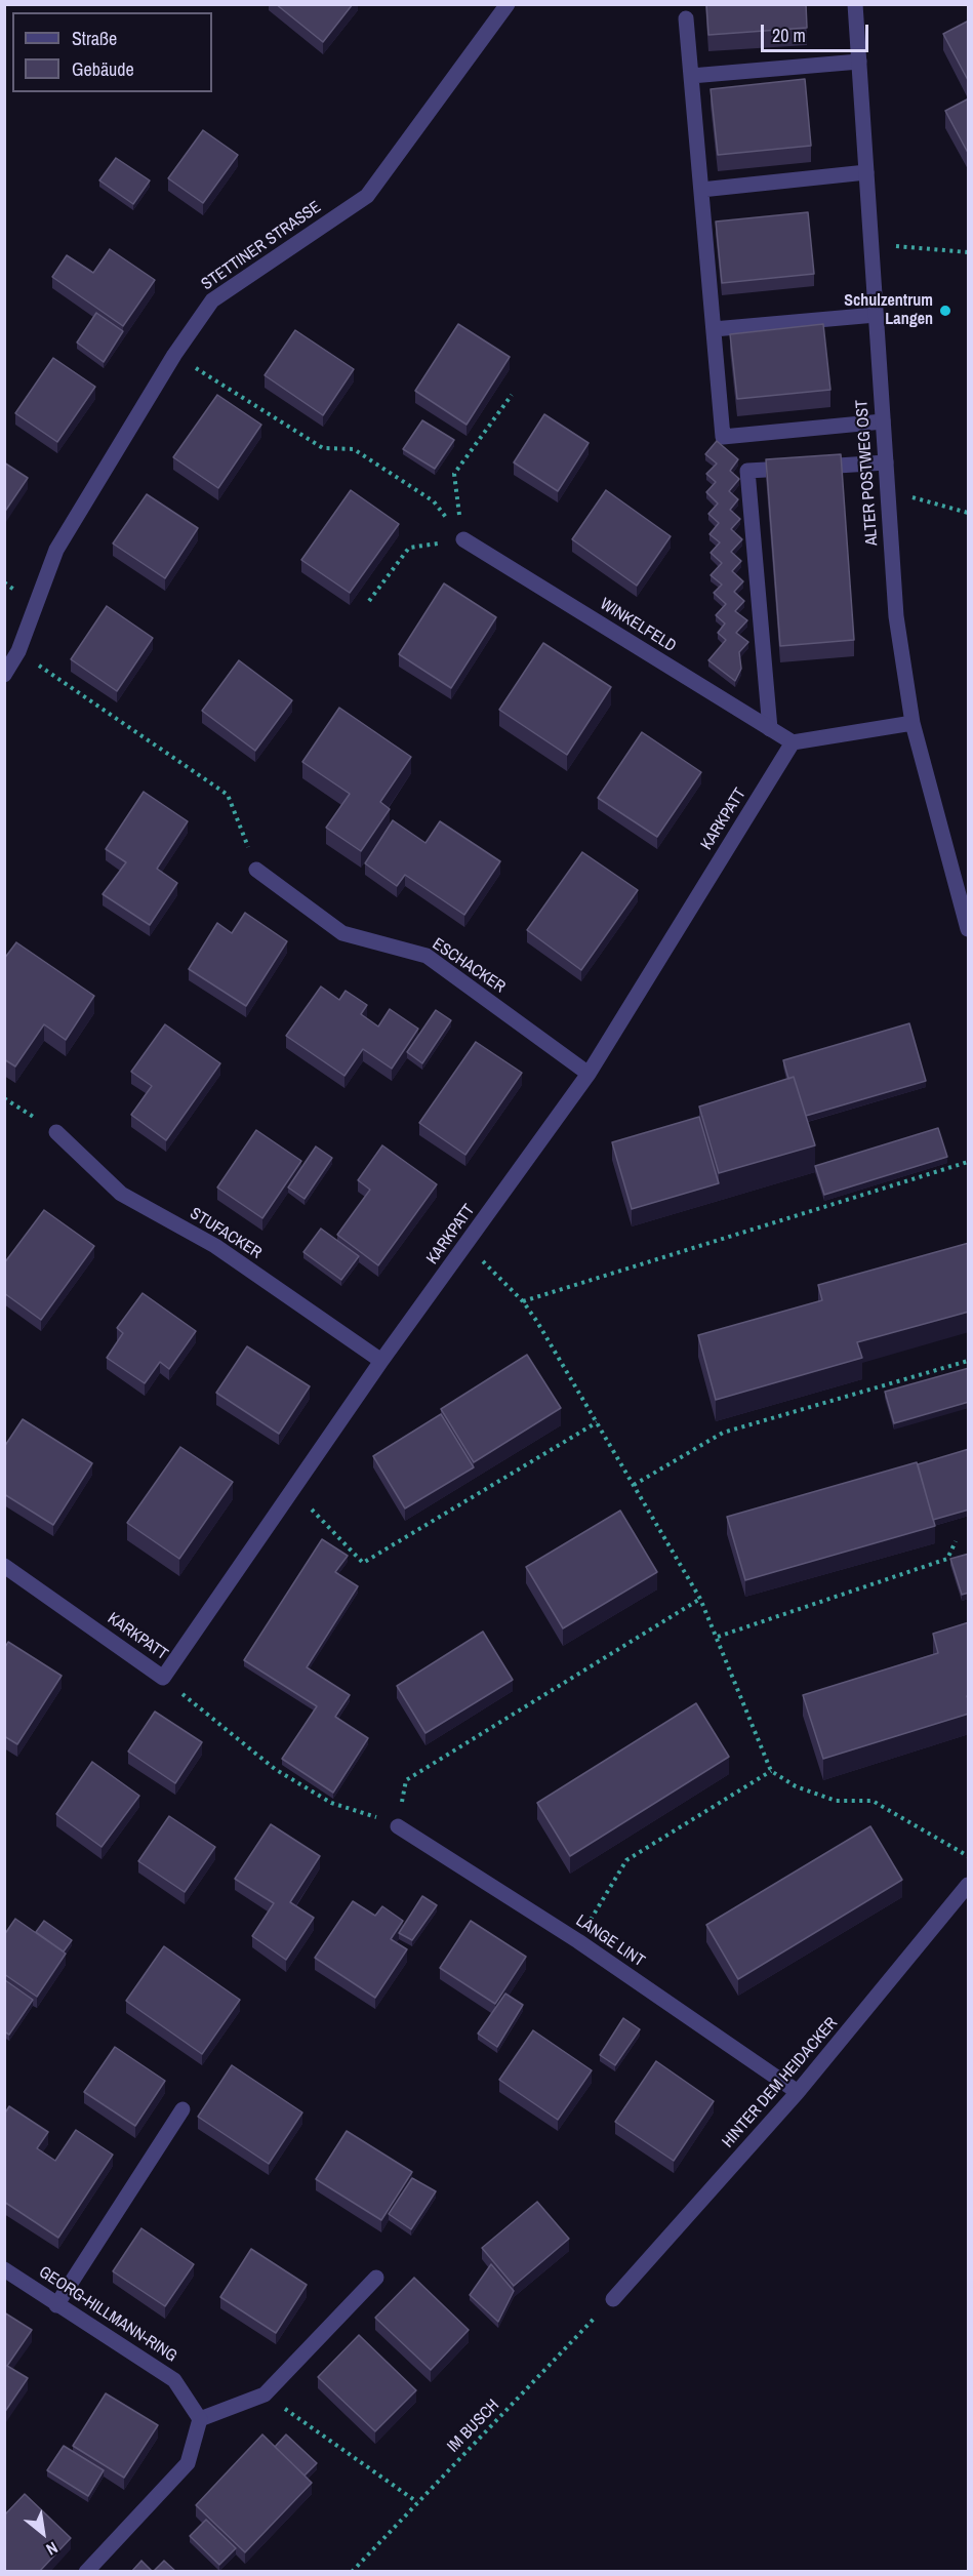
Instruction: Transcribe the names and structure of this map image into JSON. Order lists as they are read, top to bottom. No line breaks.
{"streets":{"street":["STETTINER STRASSE","ALTER POSTWEG OST","WINKELFELD","KARKPATT","ESCHACKER","STUFACKER","LANGE LINT","HINTER DEM HEIDACKER","GEORG-HILLMANN-RING"],"path":["IM BUSCH"]},"crossings":[["WINKELFELD","KARKPATT"],["KARKPATT","ESCHACKER"],["KARKPATT","STUFACKER"],["LANGE LINT","HINTER DEM HEIDACKER"],["HINTER DEM HEIDACKER","IM BUSCH"]],"places":["Schulzentrum Langen"],"legend":["Straße","Gebäude"],"scale_bar":"20 m","north":"bottom right"}
